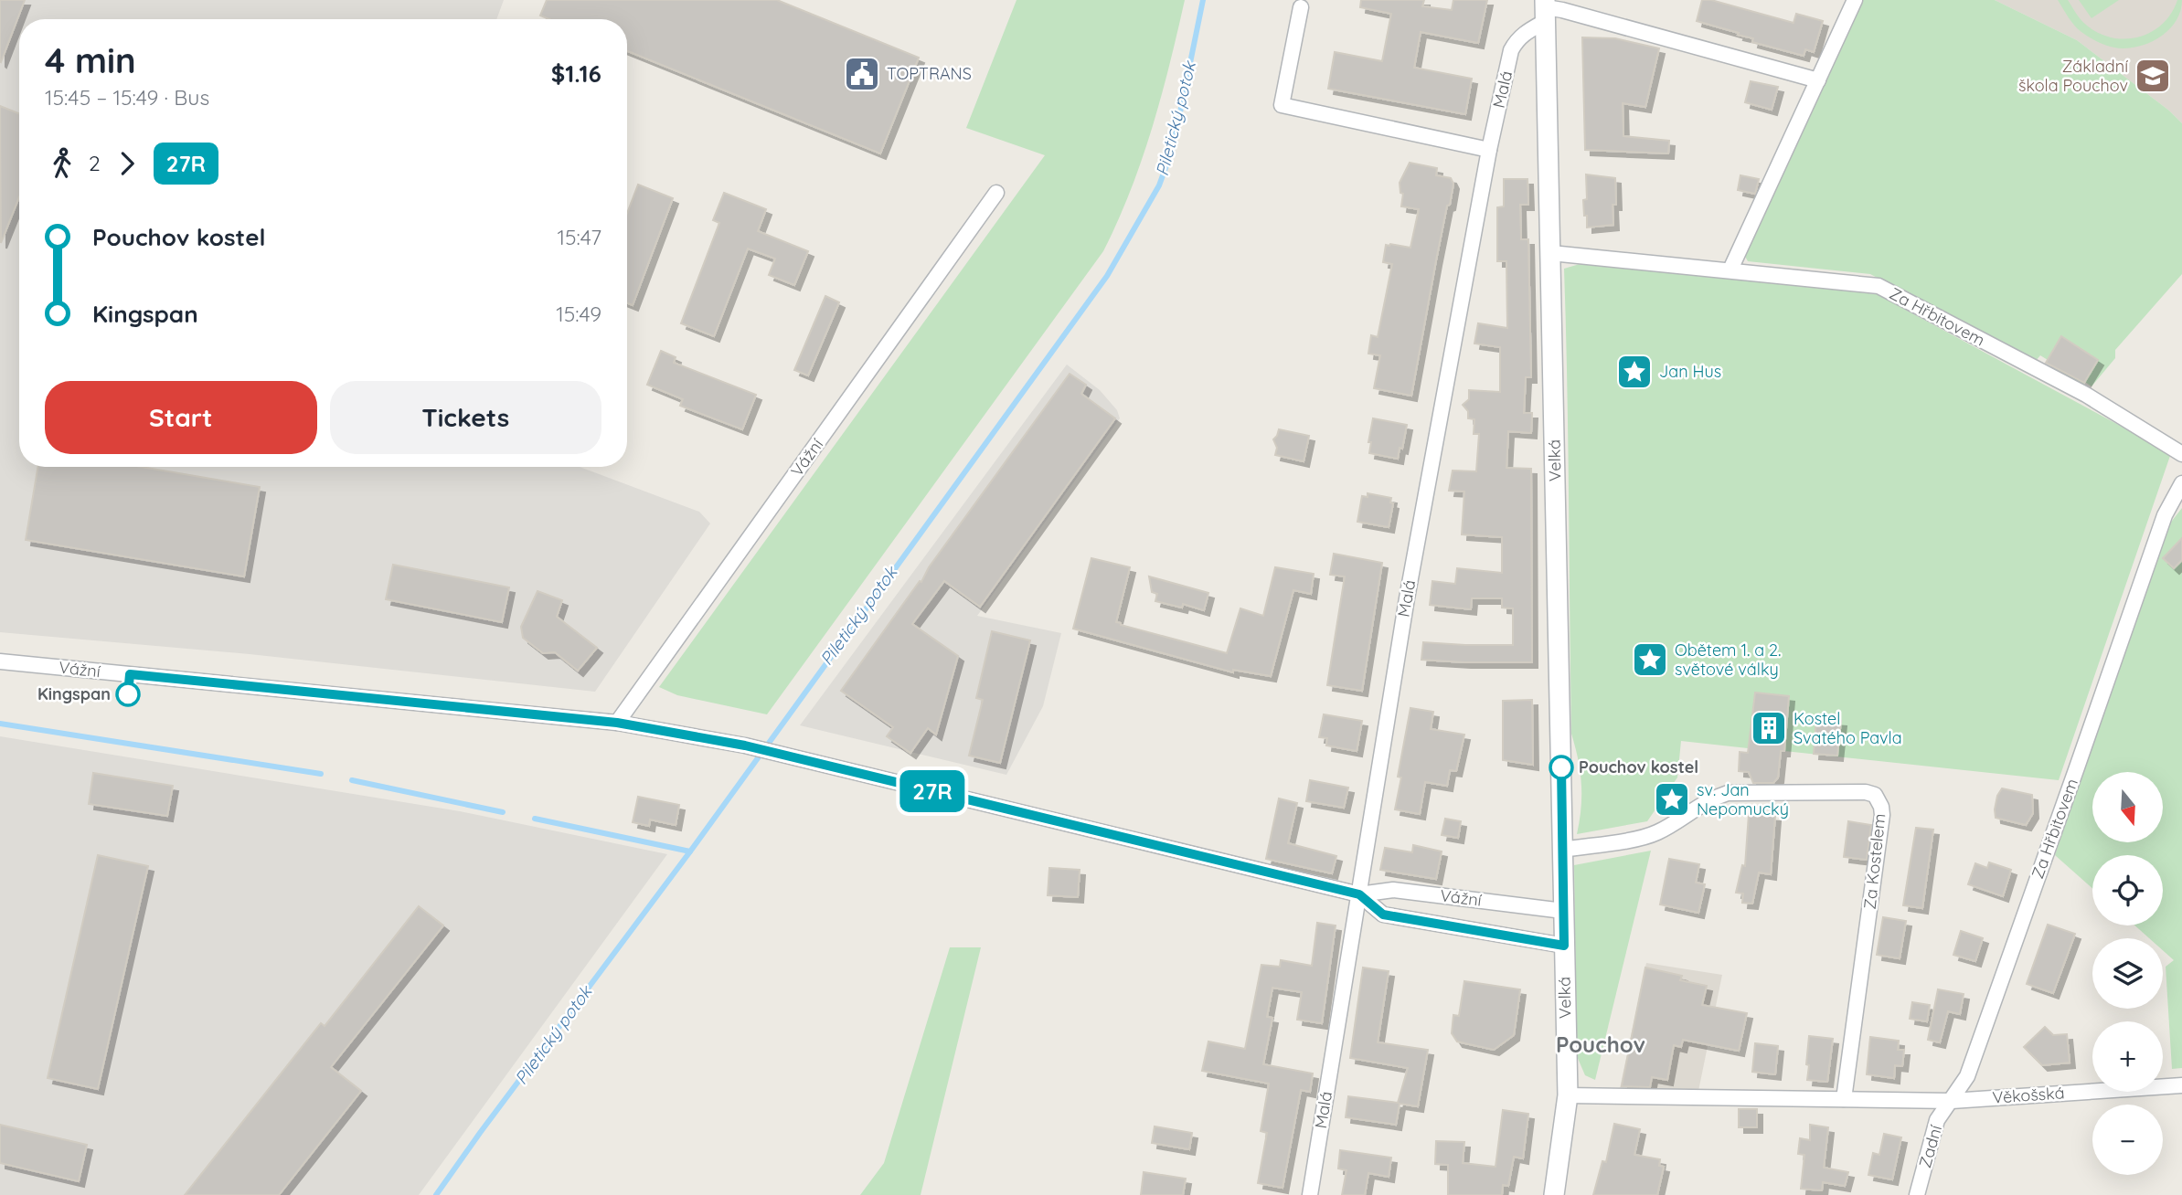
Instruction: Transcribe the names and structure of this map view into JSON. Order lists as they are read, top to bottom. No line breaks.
{"streets":{"street":["Malá","Za Hřbitovem","Vážní","Velká","Za Kostelem","Věkošská","Zadní"]},"crossings":[["Malá","Vážní"],["Malá","Velká"],["Za Hřbitovem","Velká"],["Za Hřbitovem","Věkošská"],["Za Hřbitovem","Zadní"],["Vážní","Velká"],["Velká","Za Kostelem"],["Věkošská","Zadní"]],"districts":["Pouchov"],"water":["Piletický potok"],"places":{"public building":["TOPTRANS"],"school or university":["Základní škola Pouchov"],"place":["Jan Hus","Obětem 1. a 2. světové války","sv. Jan Nepomucký"],"other":["Kingspan","Pouchov kostel"],"building":["Kostel Svatého Pavla"]},"lines":["bus line 27R"],"north":"bottom","page":{"on_map":"27R","heading":["4 min","15:45 – 15:49 · Bus","$1.16"],"legs":["2","27R"],"list":[{"name":"Pouchov kostel","value":"15:47"},{"name":"Kingspan","value":"15:49"}],"buttons":["Start","Tickets"],"map_buttons":["+","−"]}}
